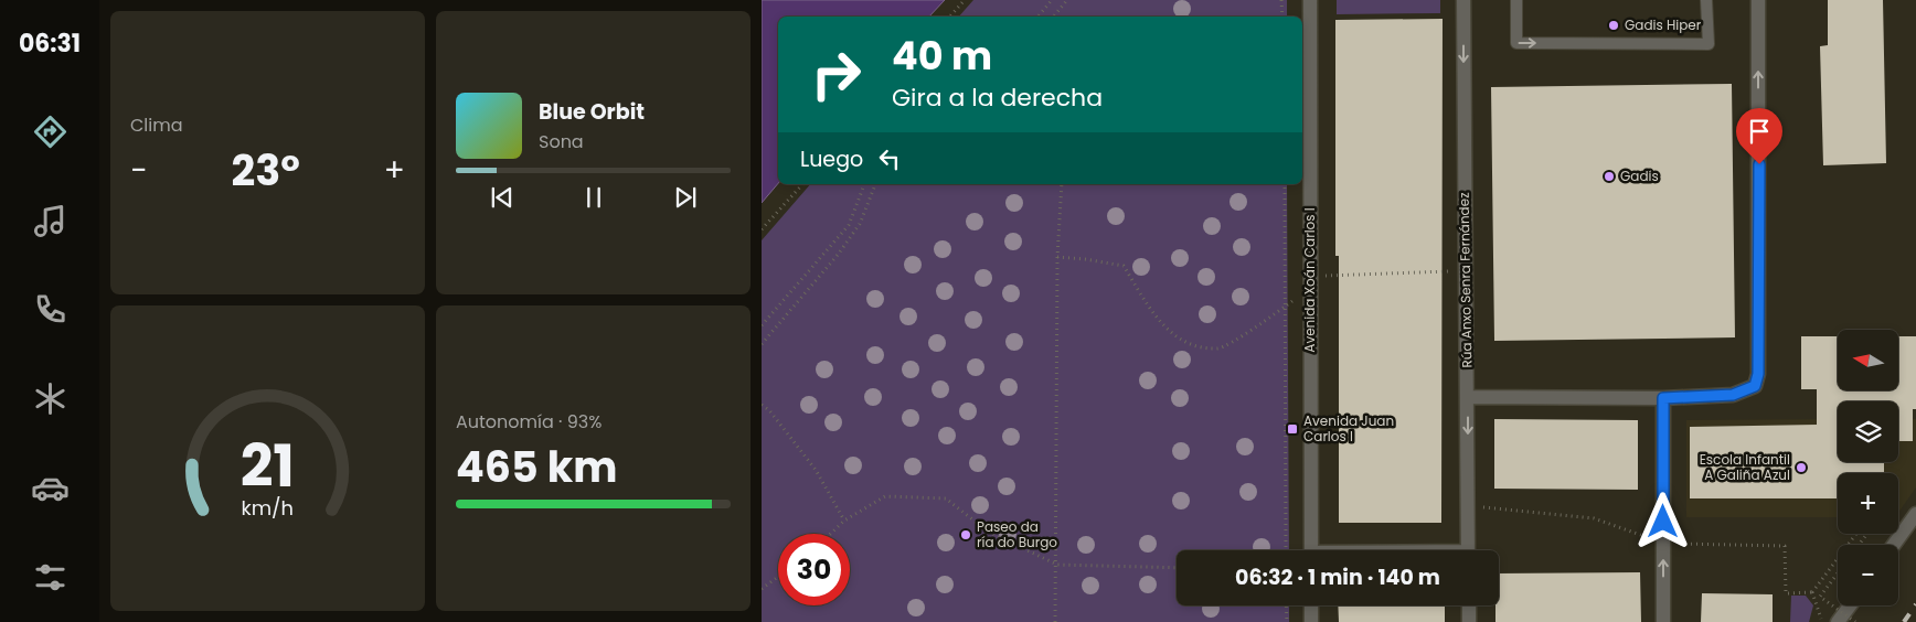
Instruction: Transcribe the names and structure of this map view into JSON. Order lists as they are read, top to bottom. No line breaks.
{"streets":{"street":["Avenida Xoán Carlos I","Rúa Anxo Senra Fernández"]},"one_way":["Rúa Anxo Senra Fernández"],"places":{"other":["Gadis Hiper","Gadis","Escola Infantil A Galiña Azul","Paseo da ría do Burgo"],"transit":["Avenida Juan Carlos I"]},"north":"left","page":{"tabs":"06:31","tile":["Clima",["Autonomía · 93%","465 km"]],"turn":["40 m","Gira a la derecha"],"song":["Blue Orbit","Sona"],"then":"Luego","heat":["−","23°","+"],"map_buttons":["+","−"],"limit":"30","trip":"06:32 · 1 min · 140 m","gauge":["21","km/h"]}}
